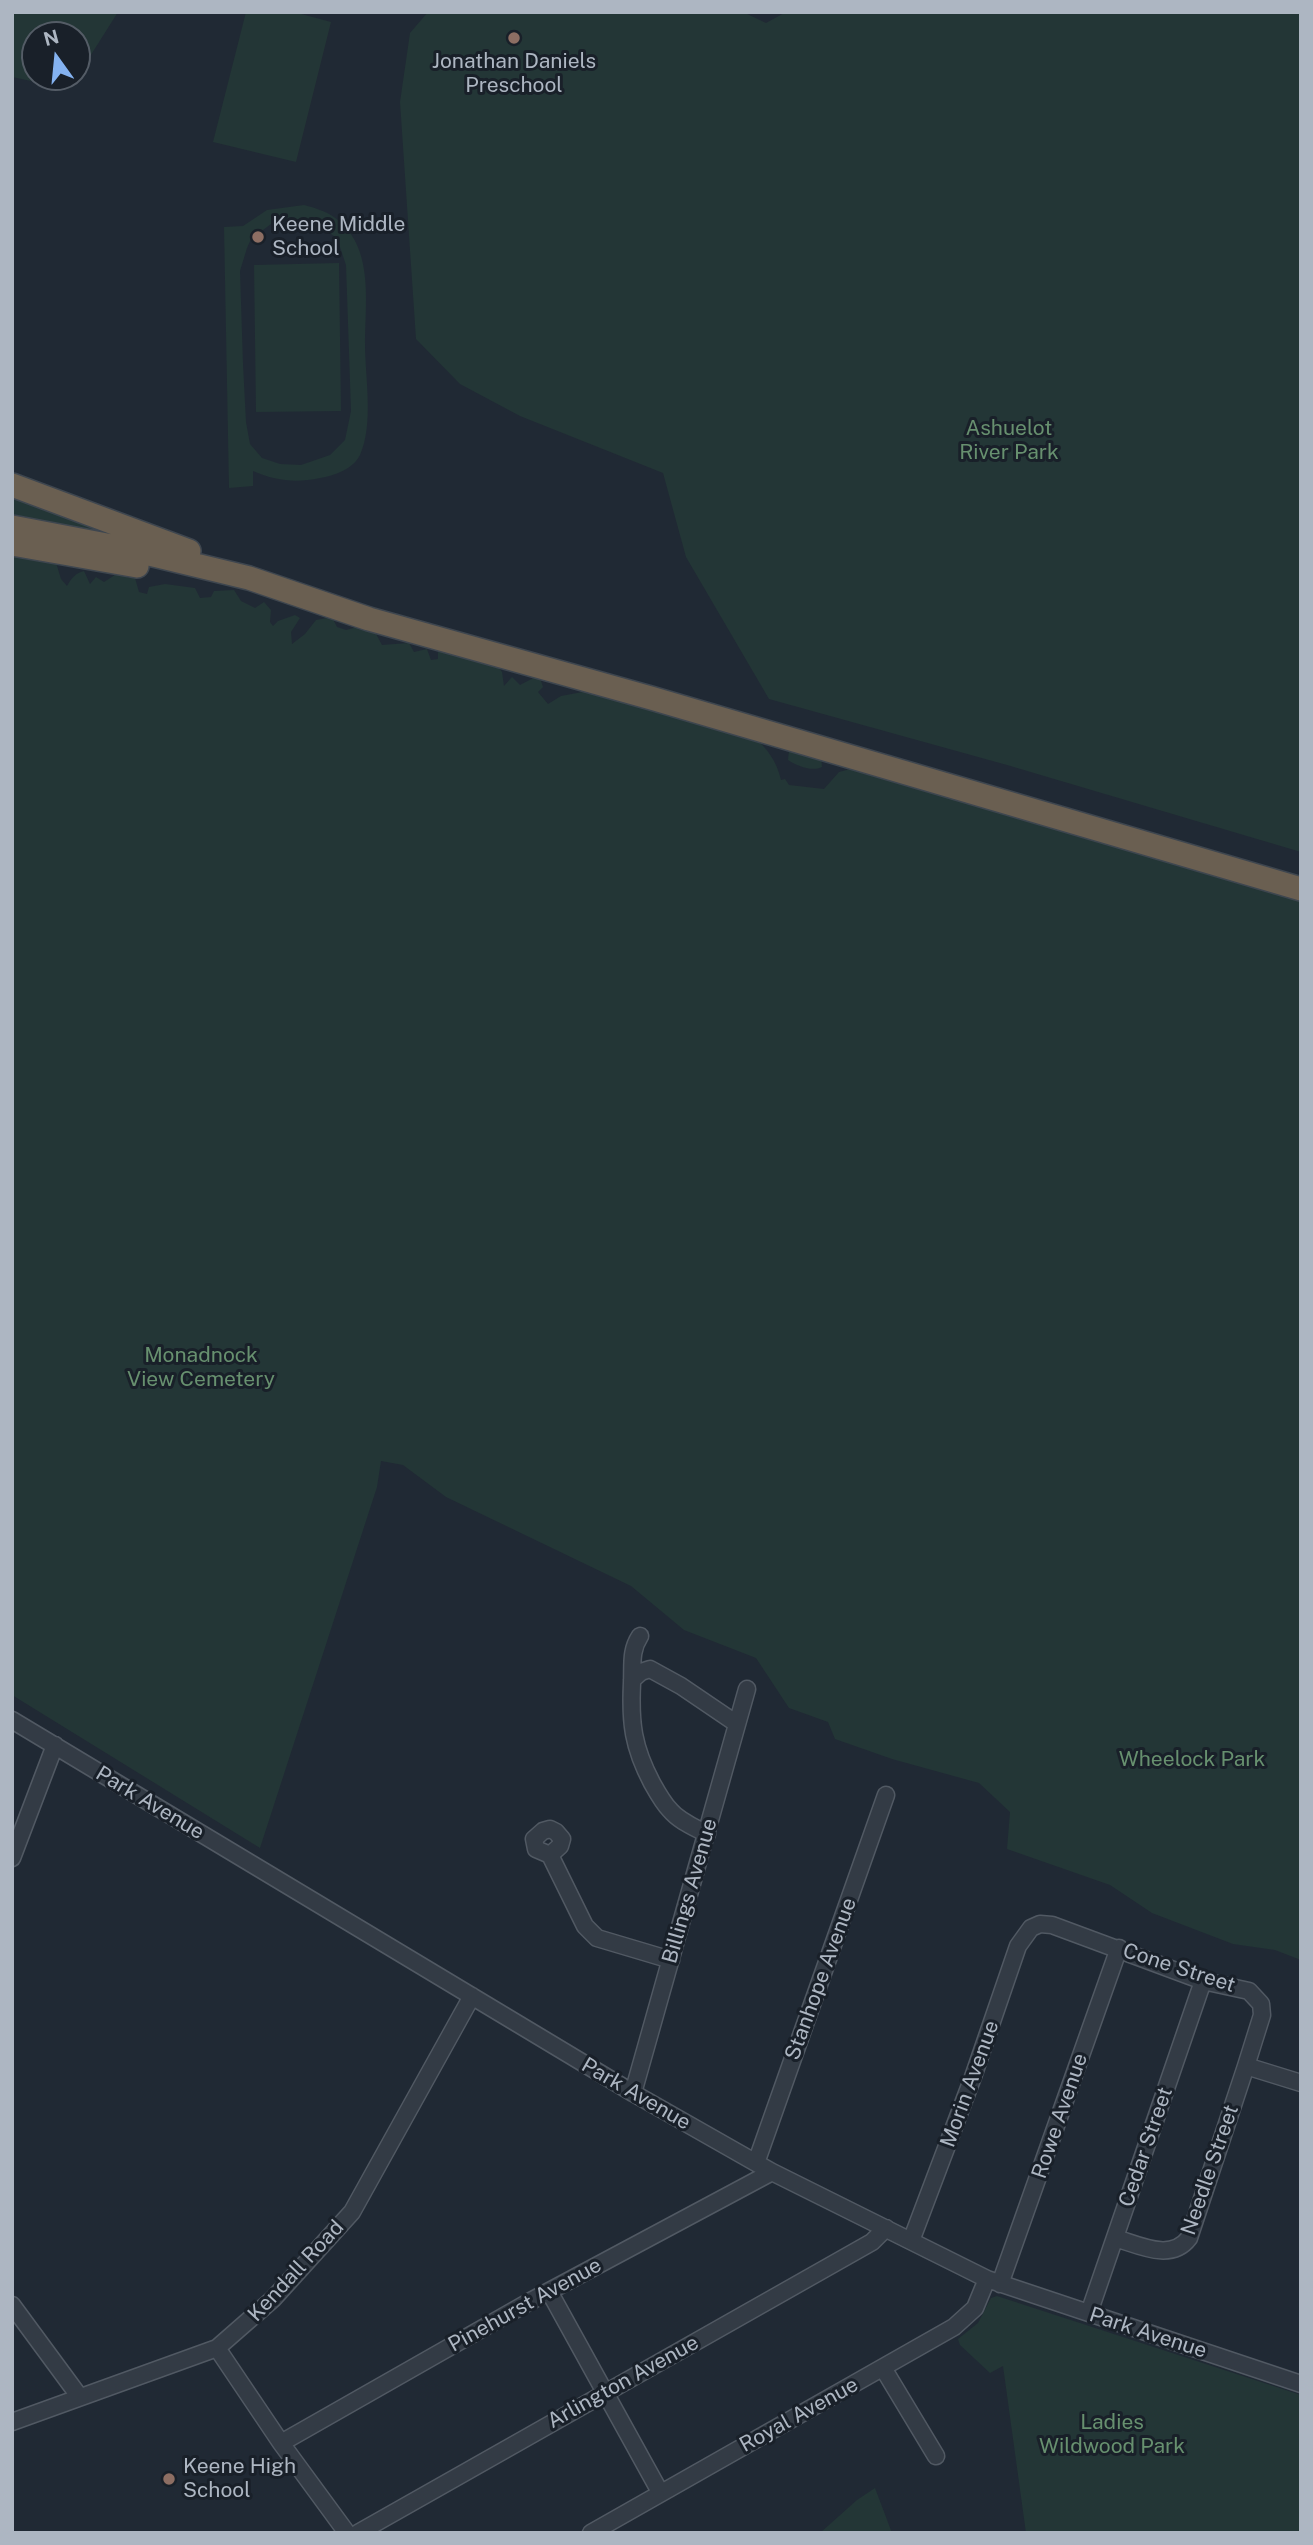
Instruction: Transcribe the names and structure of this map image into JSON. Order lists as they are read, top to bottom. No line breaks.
{"streets":{"street":["Park Avenue","Billings Avenue","Cone Street","Stanhope Avenue","Morin Avenue","Rowe Avenue","Cedar Street","Needle Street","Kendall Road","Pinehurst Avenue","Arlington Avenue","Royal Avenue"]},"crossings":[["Park Avenue","Billings Avenue"],["Park Avenue","Stanhope Avenue"],["Park Avenue","Morin Avenue"],["Park Avenue","Rowe Avenue"],["Park Avenue","Cedar Street"],["Park Avenue","Kendall Road"],["Park Avenue","Pinehurst Avenue"],["Park Avenue","Arlington Avenue"],["Park Avenue","Royal Avenue"],["Cone Street","Morin Avenue"],["Cone Street","Rowe Avenue"],["Cone Street","Cedar Street"],["Cone Street","Needle Street"],["Rowe Avenue","Royal Avenue"],["Cedar Street","Needle Street"]],"parks":["Ashuelot River Park","Monadnock View Cemetery","Wheelock Park","Ladies Wildwood Park"],"places":["Jonathan Daniels Preschool","Keene Middle School","Keene High School"],"north":"top"}
